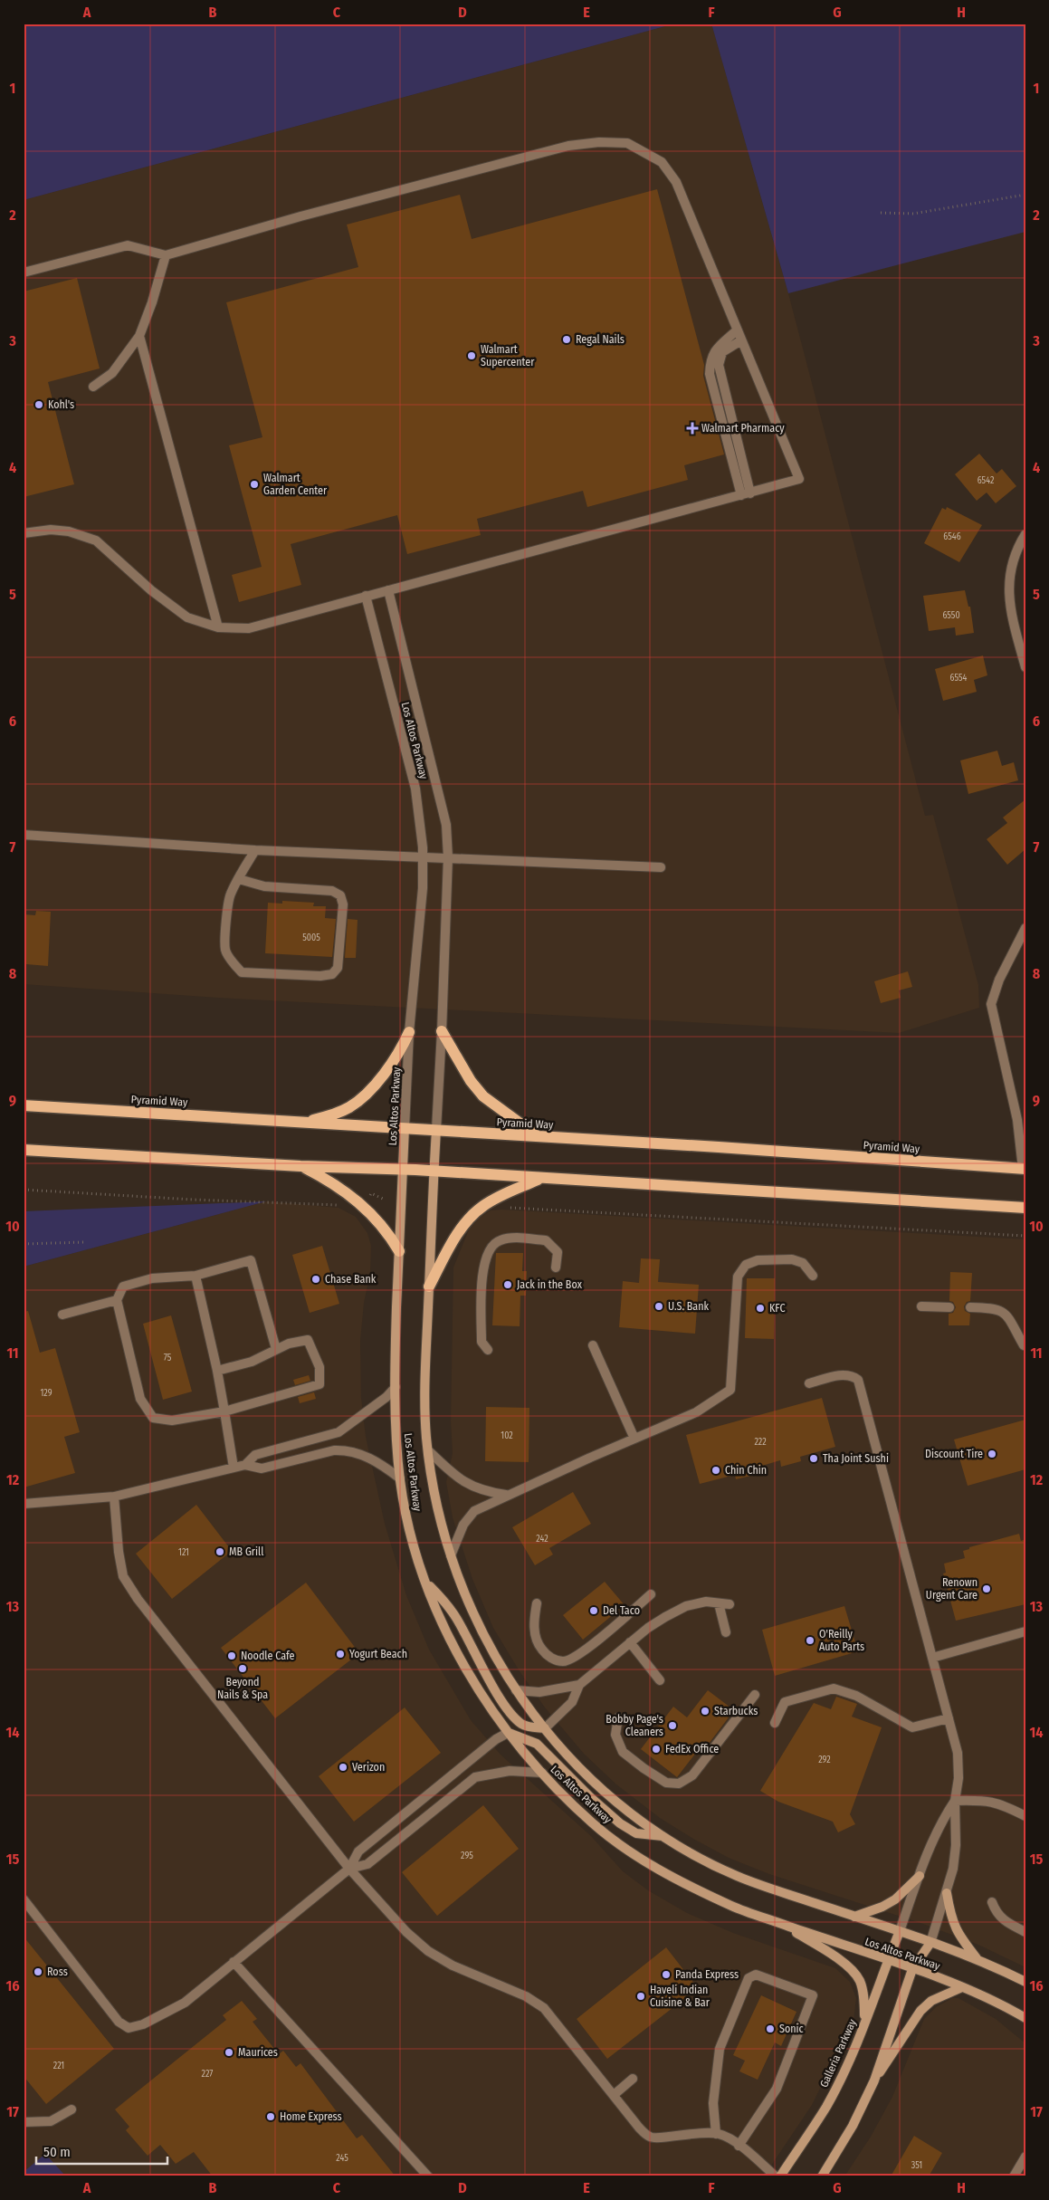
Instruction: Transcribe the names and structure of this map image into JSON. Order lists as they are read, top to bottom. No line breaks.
{"streets":{"main road":["Los Altos Parkway","Pyramid Way","Galleria Parkway"]},"crossings":[["Los Altos Parkway","Pyramid Way"],["Los Altos Parkway","Galleria Parkway"]],"places":{"other":["Regal Nails","Walmart Supercenter","Kohl's","Walmart Garden Center","Chase Bank","Jack in the Box","U.S. Bank","KFC","Discount Tire","Tha Joint Sushi","Chin Chin","MB Grill","Renown Urgent Care","Del Taco","O'Reilly Auto Parts","Yogurt Beach","Noodle Cafe","Beyond Nails & Spa","Starbucks","Bobby Page's Cleaners","FedEx Office","Verizon","Ross","Panda Express","Haveli Indian Cuisine & Bar","Sonic","Maurices","Home Express"],"health":["Walmart Pharmacy"]},"house_numbers":["6542","6546","6550","6554","5005","75","129","102","222","242","121","292","295","221","227","245","351"],"scale_bar":"50 m","grid":{"columns":["A","B","C","D","E","F","G","H"],"rows":["1","2","3","4","5","6","7","8","9","10","11","12","13","14","15","16","17"]}}
